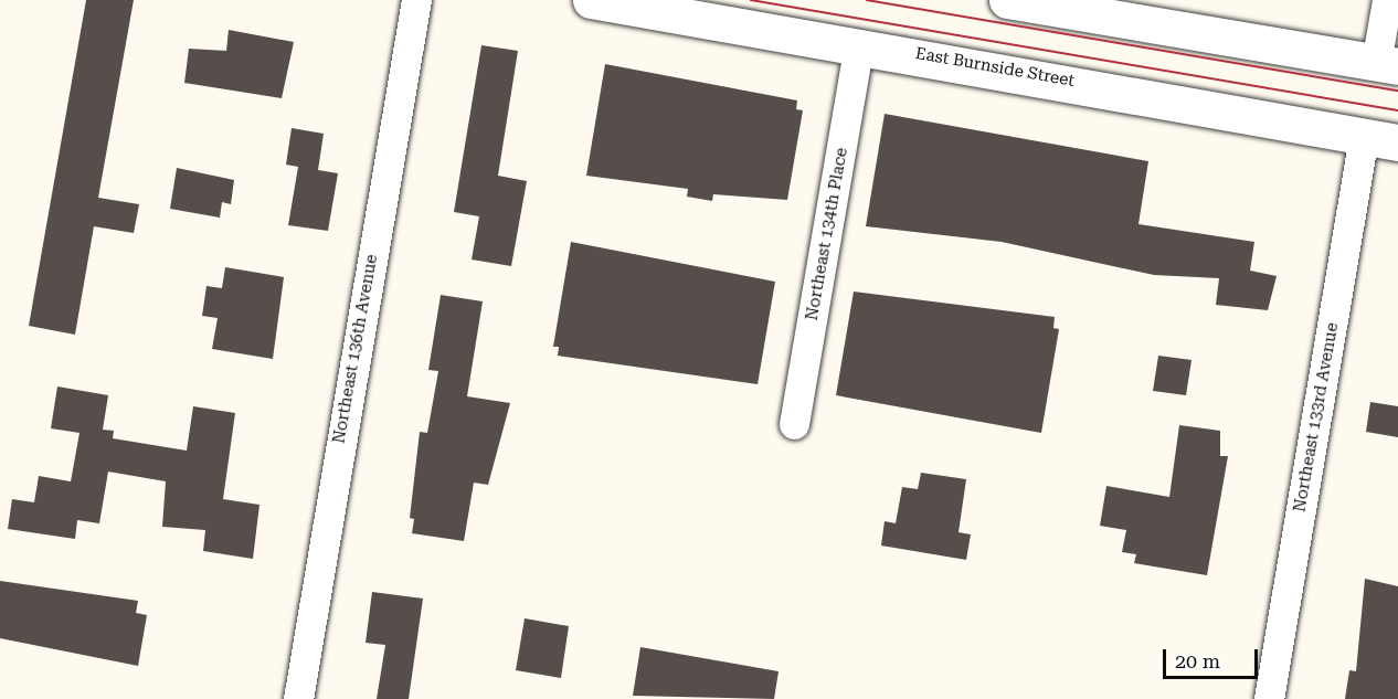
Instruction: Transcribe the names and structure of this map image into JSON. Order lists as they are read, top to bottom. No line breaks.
{"streets":{"street":["East Burnside Street","Northeast 134th Place","Northeast 136th Avenue","Northeast 133rd Avenue"]},"crossings":[["East Burnside Street","Northeast 134th Place"],["East Burnside Street","Northeast 133rd Avenue"]],"scale_bar":"20 m"}
